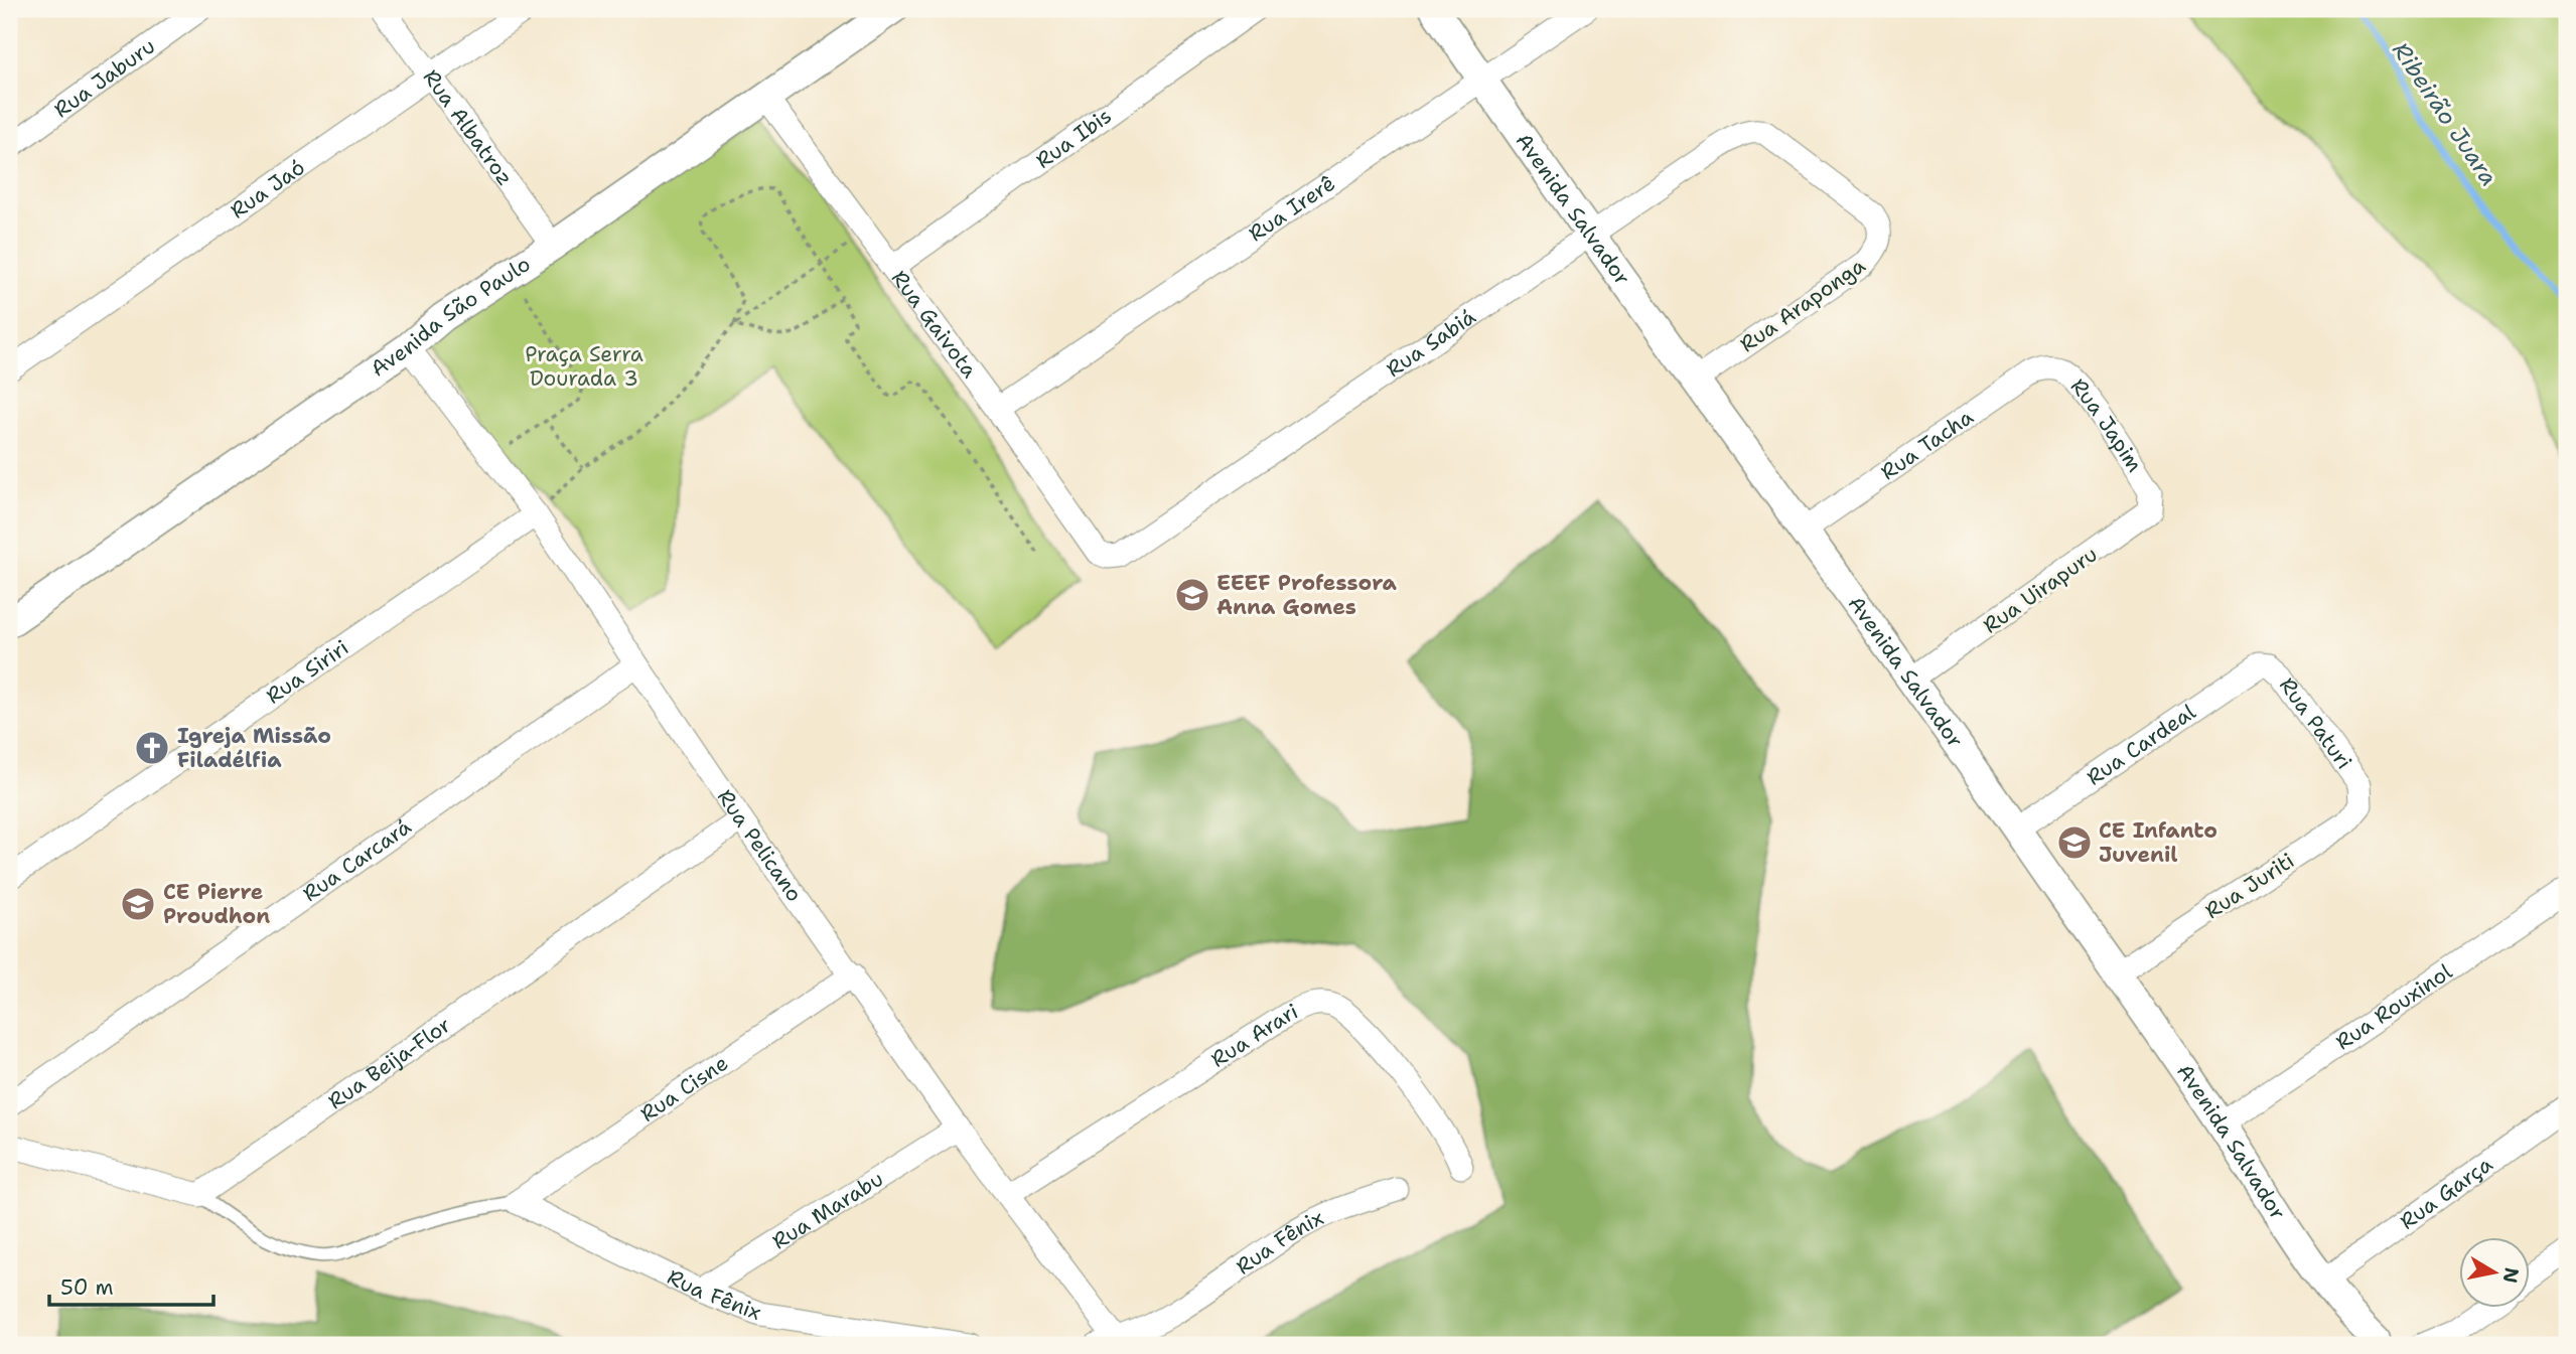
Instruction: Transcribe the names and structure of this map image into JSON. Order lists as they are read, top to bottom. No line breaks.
{"streets":{"street":["Rua Jaburu","Rua Albatroz","Rua Ibis","Rua Jaó","Rua Irerê","Avenida Salvador","Rua Araponga","Avenida São Paulo","Rua Gaivota","Rua Sabiá","Rua Japim","Rua Tacha","Rua Uirapuru","Rua Siriri","Rua Paturi","Rua Cardeal","Rua Pelicano","Rua Carcará","Rua Juriti","Rua Rouxinol","Rua Arari","Rua Beija-Flor","Rua Cisne","Rua Garça","Rua Marabu","Rua Fênix"]},"crossings":[["Rua Albatroz","Rua Jaó"],["Rua Albatroz","Avenida São Paulo"],["Rua Ibis","Rua Gaivota"],["Rua Irerê","Avenida Salvador"],["Rua Irerê","Rua Gaivota"],["Avenida Salvador","Rua Araponga"],["Avenida Salvador","Rua Sabiá"],["Avenida Salvador","Rua Tacha"],["Avenida Salvador","Rua Uirapuru"],["Avenida Salvador","Rua Cardeal"],["Avenida Salvador","Rua Juriti"],["Avenida Salvador","Rua Rouxinol"],["Avenida Salvador","Rua Garça"],["Rua Araponga","Rua Sabiá"],["Avenida São Paulo","Rua Gaivota"],["Avenida São Paulo","Rua Pelicano"],["Rua Gaivota","Rua Sabiá"],["Rua Japim","Rua Tacha"],["Rua Japim","Rua Uirapuru"],["Rua Siriri","Rua Pelicano"],["Rua Paturi","Rua Cardeal"],["Rua Paturi","Rua Juriti"],["Rua Pelicano","Rua Carcará"],["Rua Pelicano","Rua Arari"],["Rua Pelicano","Rua Beija-Flor"],["Rua Pelicano","Rua Cisne"],["Rua Pelicano","Rua Marabu"],["Rua Pelicano","Rua Fênix"],["Rua Cisne","Rua Fênix"],["Rua Marabu","Rua Fênix"]],"water":["Ribeirão Juara"],"parks":["Praça Serra Dourada 3"],"places":{"school or university":["EEEF Professora Anna Gomes","CE Infanto Juvenil","CE Pierre Proudhon"],"church":["Igreja Missão Filadélfia"]},"scale_bar":"50 m","north":"right"}
